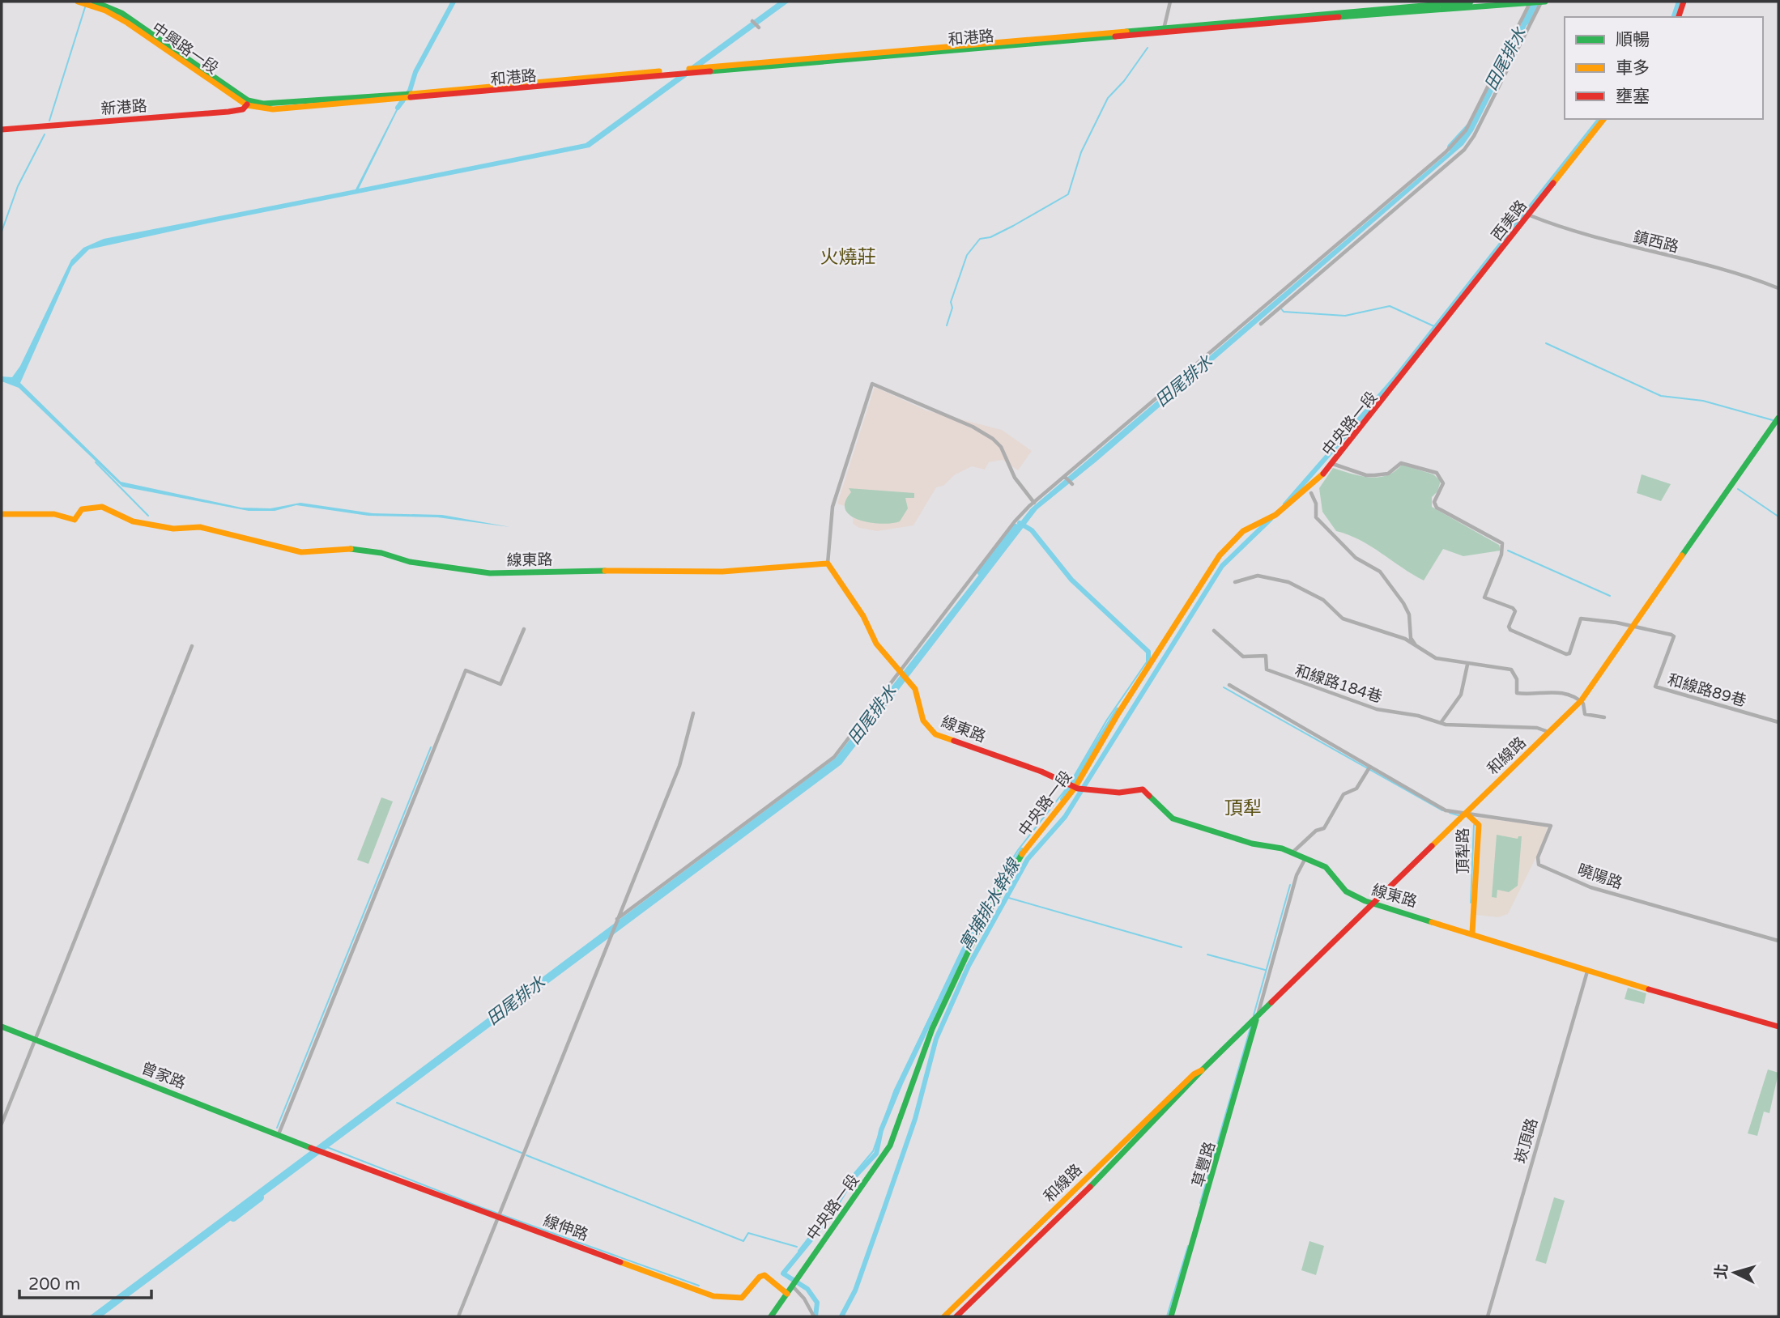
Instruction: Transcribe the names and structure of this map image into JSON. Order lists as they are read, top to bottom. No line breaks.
{"streets":{"street":["和港路","中興路一段","新港路","西美路","鎮西路","中央路一段","線東路","和線路184巷","和線路89巷","和線路","頂犁路","曉陽路","曾家路","崁頂路","草豐路","線伸路"]},"crossings":[["和港路","新港路"],["中興路一段","新港路"],["西美路","鎮西路"],["西美路","中央路一段"],["中央路一段","線東路"],["中央路一段","線伸路"],["線東路","和線路"],["線東路","頂犁路"],["線東路","崁頂路"],["和線路184巷","和線路"],["和線路89巷","和線路"],["和線路","頂犁路"],["和線路","曉陽路"],["和線路","草豐路"],["頂犁路","曉陽路"],["曾家路","線伸路"]],"districts":["火燒莊","頂犁"],"water":["田尾排水","寓埔排水幹線"],"legend":["順暢","車多","壅塞"],"scale_bar":"200 m","north":"left"}
